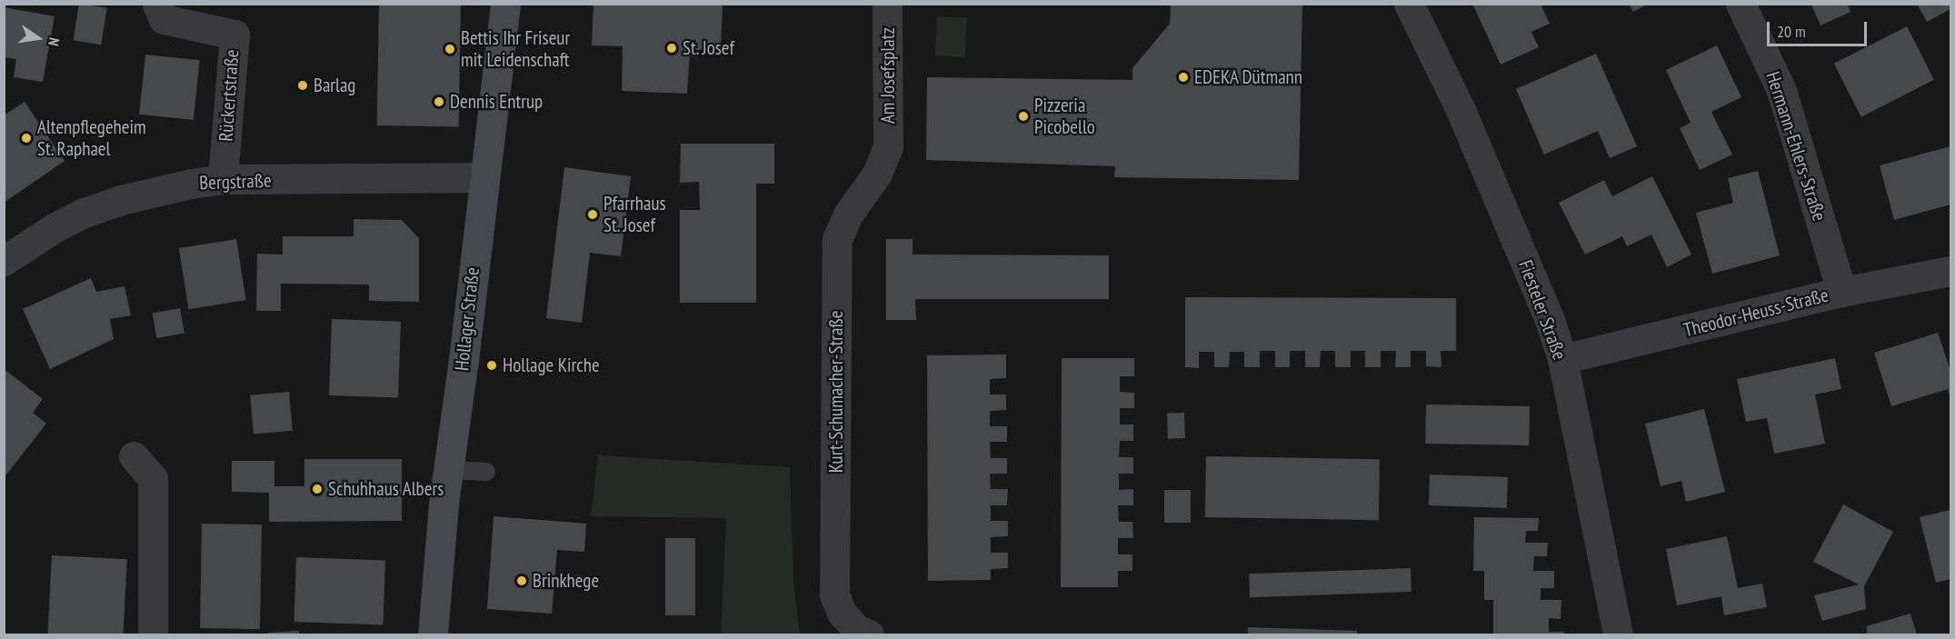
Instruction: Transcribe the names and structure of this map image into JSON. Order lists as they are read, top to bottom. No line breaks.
{"streets":{"main road":["Hollager Straße"],"street":["Am Josefsplatz","Rückertstraße","Hermann-Ehlers-Straße","Bergstraße","Fiesteler Straße","Theodor-Heuss-Straße","Kurt-Schumacher-Straße"]},"crossings":[["Am Josefsplatz","Kurt-Schumacher-Straße"],["Rückertstraße","Bergstraße"],["Hermann-Ehlers-Straße","Theodor-Heuss-Straße"],["Bergstraße","Hollager Straße"],["Fiesteler Straße","Theodor-Heuss-Straße"]],"places":["St. Josef","Bettis Ihr Friseur mit Leidenschaft","EDEKA Dütmann","Barlag","Dennis Entrup","Pizzeria Picobello","Altenpflegeheim St. Raphael","Pfarrhaus St. Josef","Hollage Kirche","Schuhhaus Albers","Brinkhege"],"scale_bar":"20 m","north":"right"}
